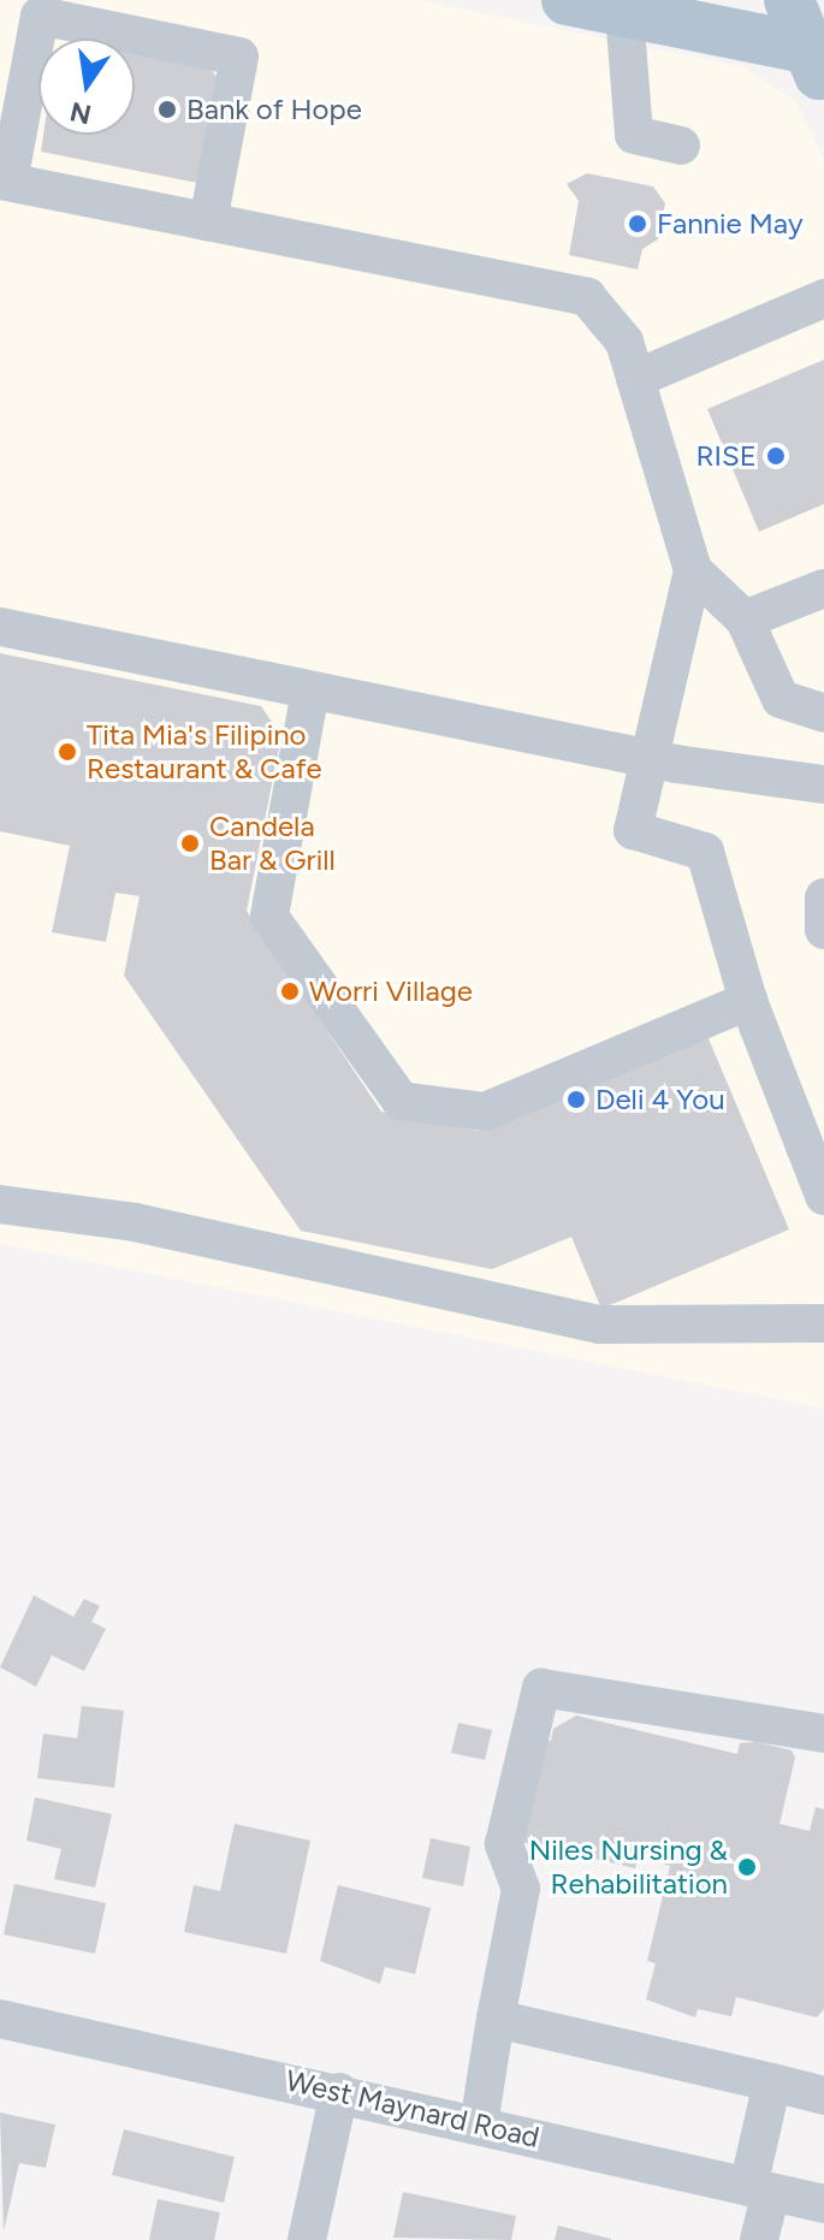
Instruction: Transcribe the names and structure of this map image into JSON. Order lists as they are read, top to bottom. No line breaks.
{"streets":{"street":["West Maynard Road"]},"places":["Bank of Hope","Fannie May","RISE","Tita Mia's Filipino Restaurant & Cafe","Candela Bar & Grill","Worri Village","Deli 4 You","Niles Nursing & Rehabilitation"],"north":"bottom"}
